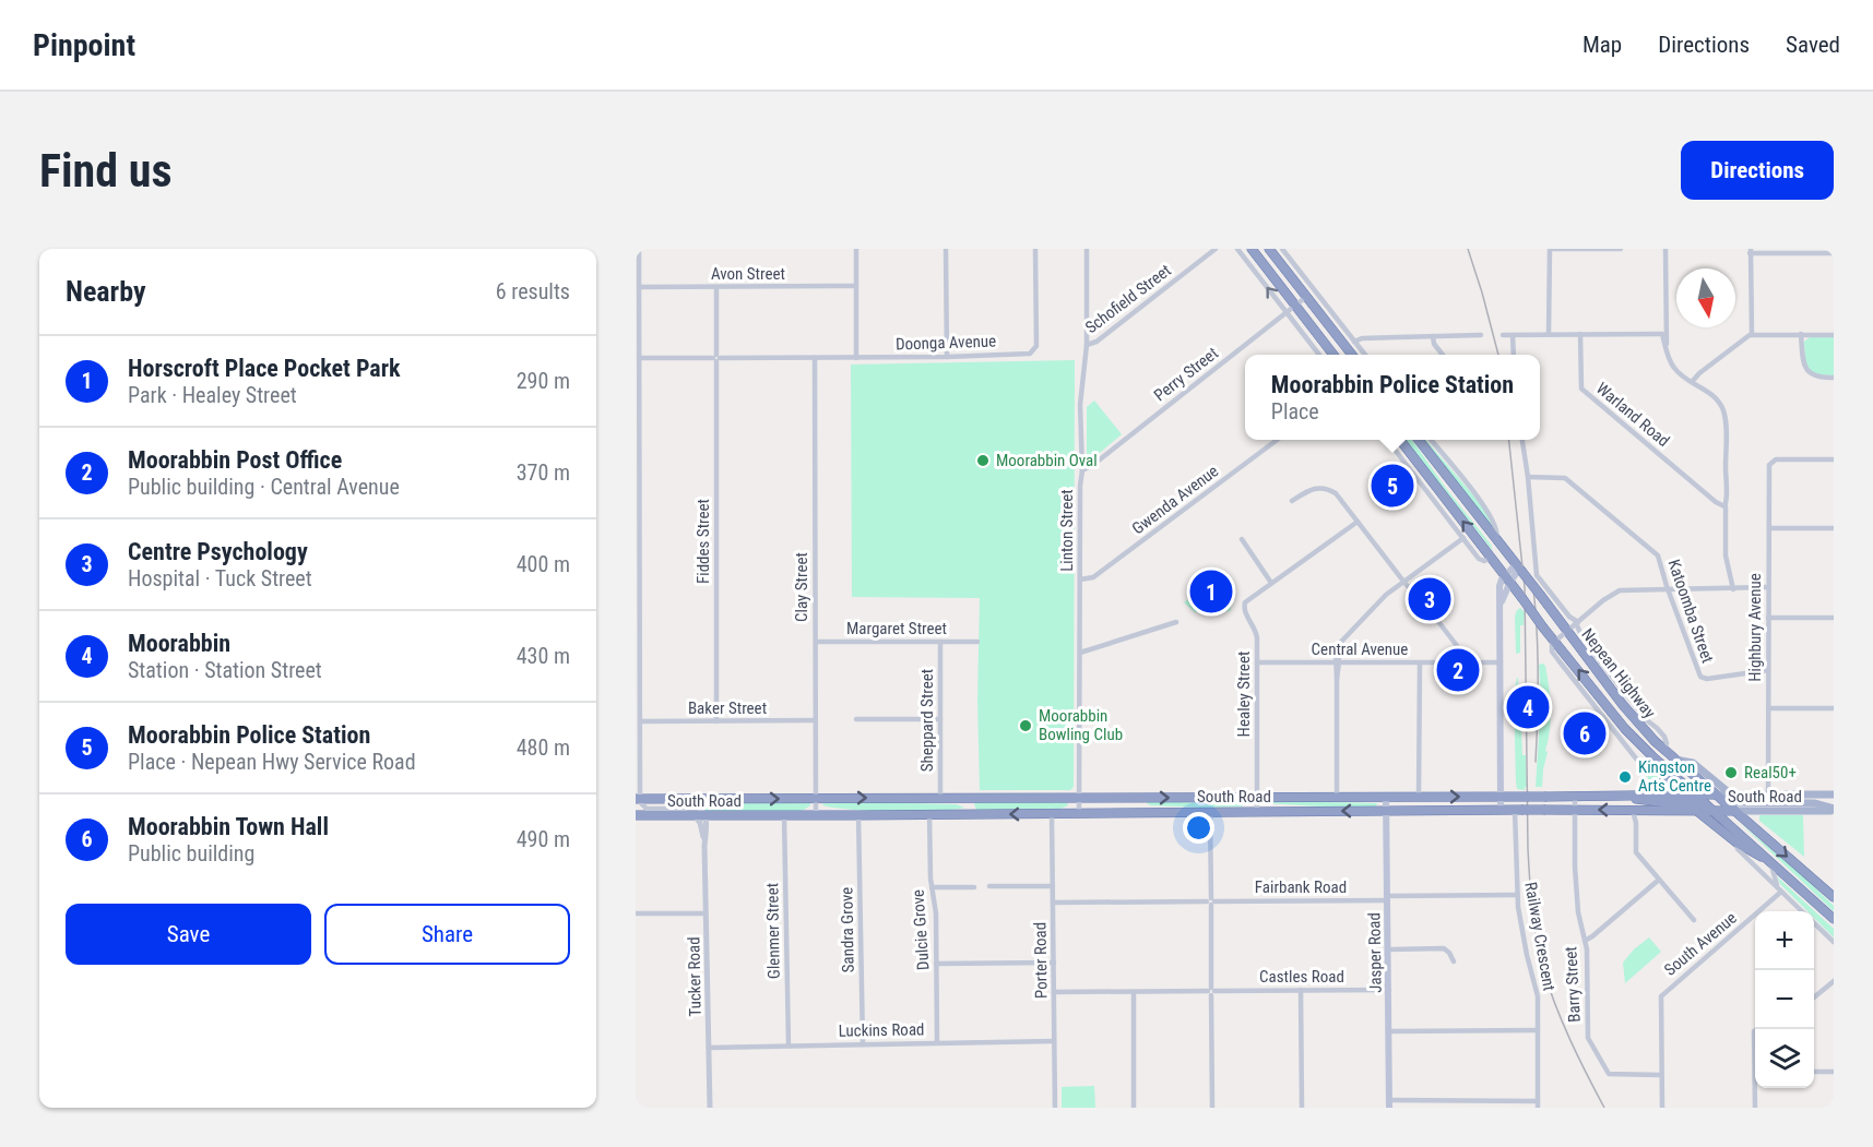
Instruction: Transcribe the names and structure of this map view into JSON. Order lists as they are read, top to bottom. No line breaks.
{"streets":{"highway":["Nepean Highway","South Road"],"main road":["Jasper Road"],"street":["Avon Street","Schofield Street","Doonga Avenue","Perry Street","Warland Road","Gwenda Avenue","Linton Street","Fiddes Street","Clay Street","Katoomba Street","Highbury Avenue","Margaret Street","Central Avenue","Healey Street","Baker Street","Sheppard Street","Fairbank Road","Sandra Grove","Dulcie Grove","Glenmer Street","Railway Crescent","South Avenue","Porter Road","Tucker Road","Castles Road","Barry Street","Luckins Road"]},"crossings":[["Avon Street","Fiddes Street"],["Schofield Street","Linton Street"],["Doonga Avenue","Fiddes Street"],["Doonga Avenue","Clay Street"],["Perry Street","Linton Street"],["Gwenda Avenue","Linton Street"],["Linton Street","South Road"],["Fiddes Street","Baker Street"],["Clay Street","Margaret Street"],["Clay Street","Baker Street"],["Clay Street","South Road"],["Katoomba Street","Highbury Avenue"],["Katoomba Street","Nepean Highway"],["Highbury Avenue","South Road"],["Margaret Street","Sheppard Street"],["Central Avenue","Healey Street"],["Nepean Highway","South Road"],["Healey Street","South Road"],["Sheppard Street","South Road"],["South Road","Sandra Grove"],["South Road","Dulcie Grove"],["South Road","Glenmer Street"],["South Road","Railway Crescent"],["South Road","Jasper Road"],["South Road","Porter Road"],["South Road","Tucker Road"],["South Road","Barry Street"],["Fairbank Road","Railway Crescent"],["Fairbank Road","Jasper Road"],["Fairbank Road","Porter Road"],["Sandra Grove","Luckins Road"],["Dulcie Grove","Luckins Road"],["Glenmer Street","Luckins Road"],["South Avenue","Barry Street"],["Jasper Road","Castles Road"],["Porter Road","Castles Road"],["Porter Road","Luckins Road"],["Tucker Road","Luckins Road"]],"places":["Moorabbin Oval","Moorabbin Bowling Club","Real50+","Kingston Arts Centre"],"north":"bottom","page":{"header":"Pinpoint","nav":["Map","Directions","Saved"],"buttons":["Directions",["Save","Share"]],"title":"Find us","heading":["Nearby","6 results"],"list":[{"mark":"1","name":"Horscroft Place Pocket Park","note":"Park · Healey Street","value":"290 m"},{"mark":"2","name":"Moorabbin Post Office","note":"Public building · Central Avenue","value":"370 m"},{"mark":"3","name":"Centre Psychology","note":"Hospital · Tuck Street","value":"400 m"},{"mark":"4","name":"Moorabbin","note":"Station · Station Street","value":"430 m"},{"mark":"5","name":"Moorabbin Police Station","note":"Place · Nepean Hwy Service Road","value":"480 m"},{"mark":"6","name":"Moorabbin Town Hall","note":"Public building","value":"490 m"}],"popup":["Moorabbin Police Station","Place"],"pins":["5","1","3","2","4","6"],"map_buttons":["+","−"]}}
